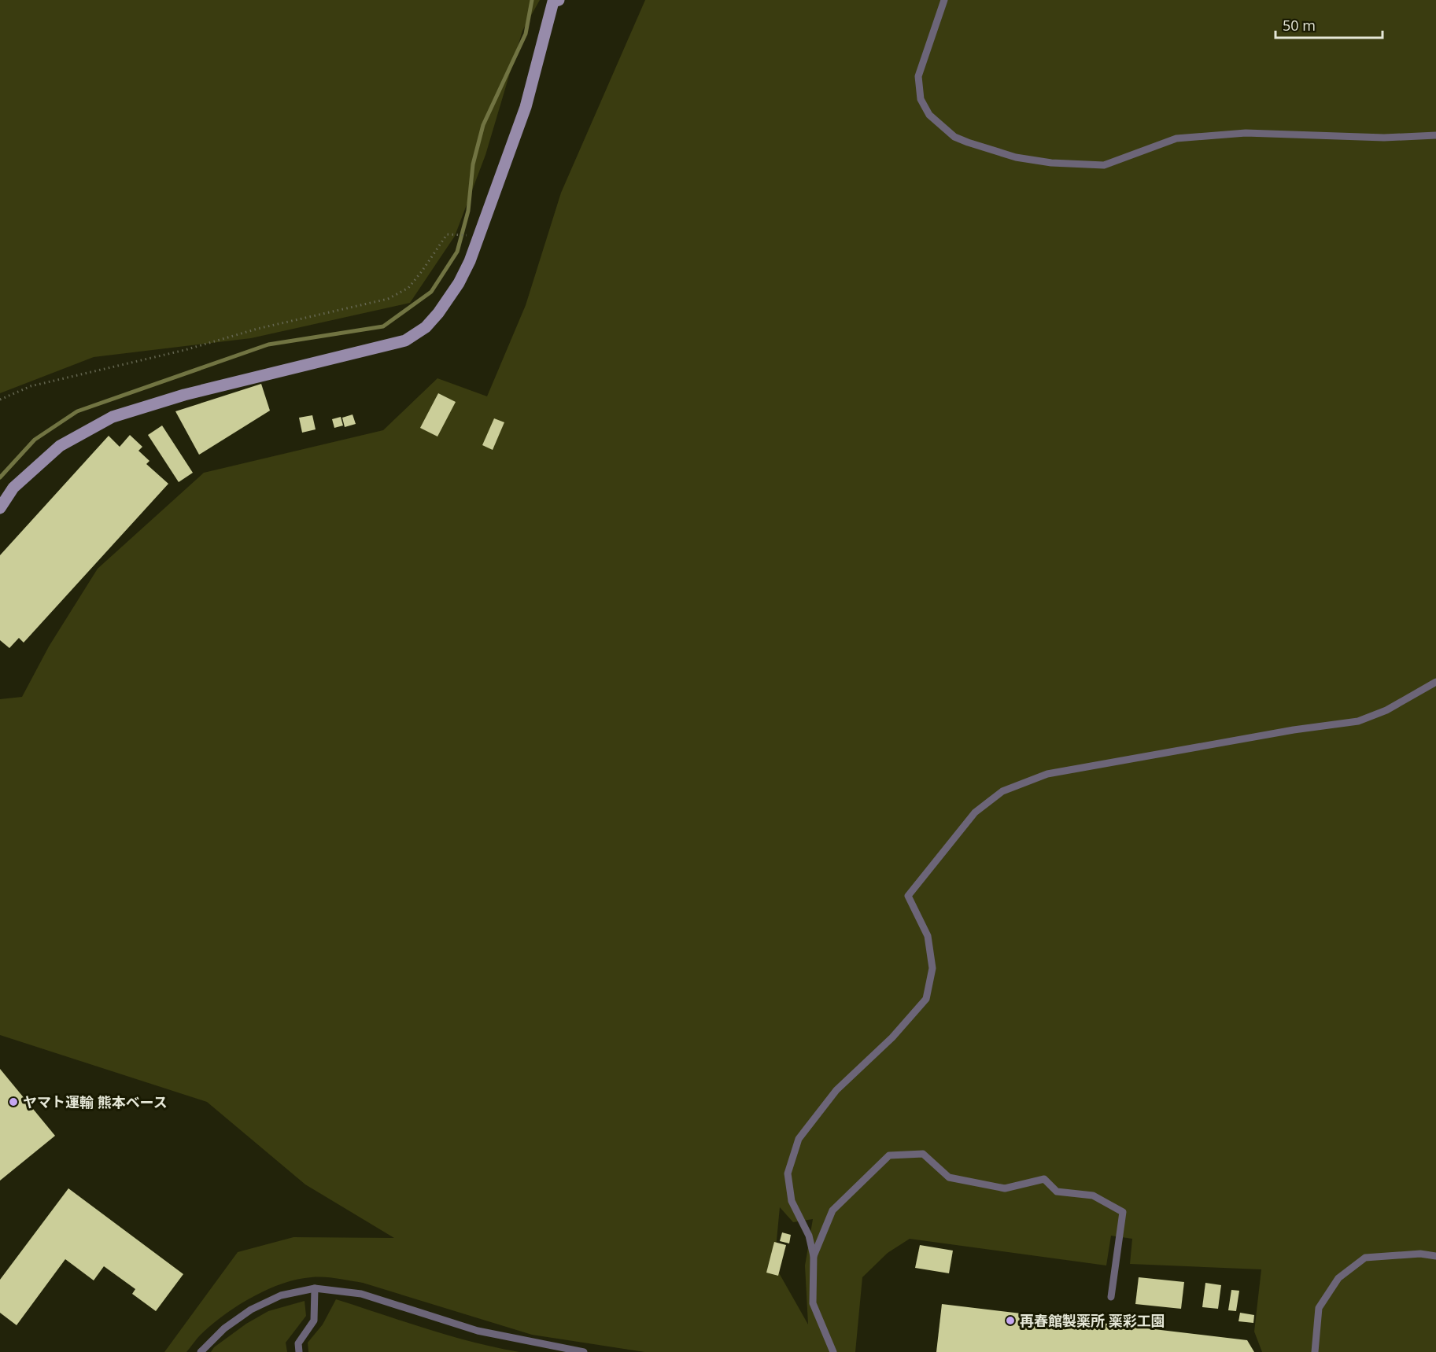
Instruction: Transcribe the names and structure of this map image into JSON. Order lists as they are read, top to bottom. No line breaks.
{"places":["ヤマト運輸 熊本ベース","再春館製薬所 薬彩工園"],"scale_bar":"50 m"}
